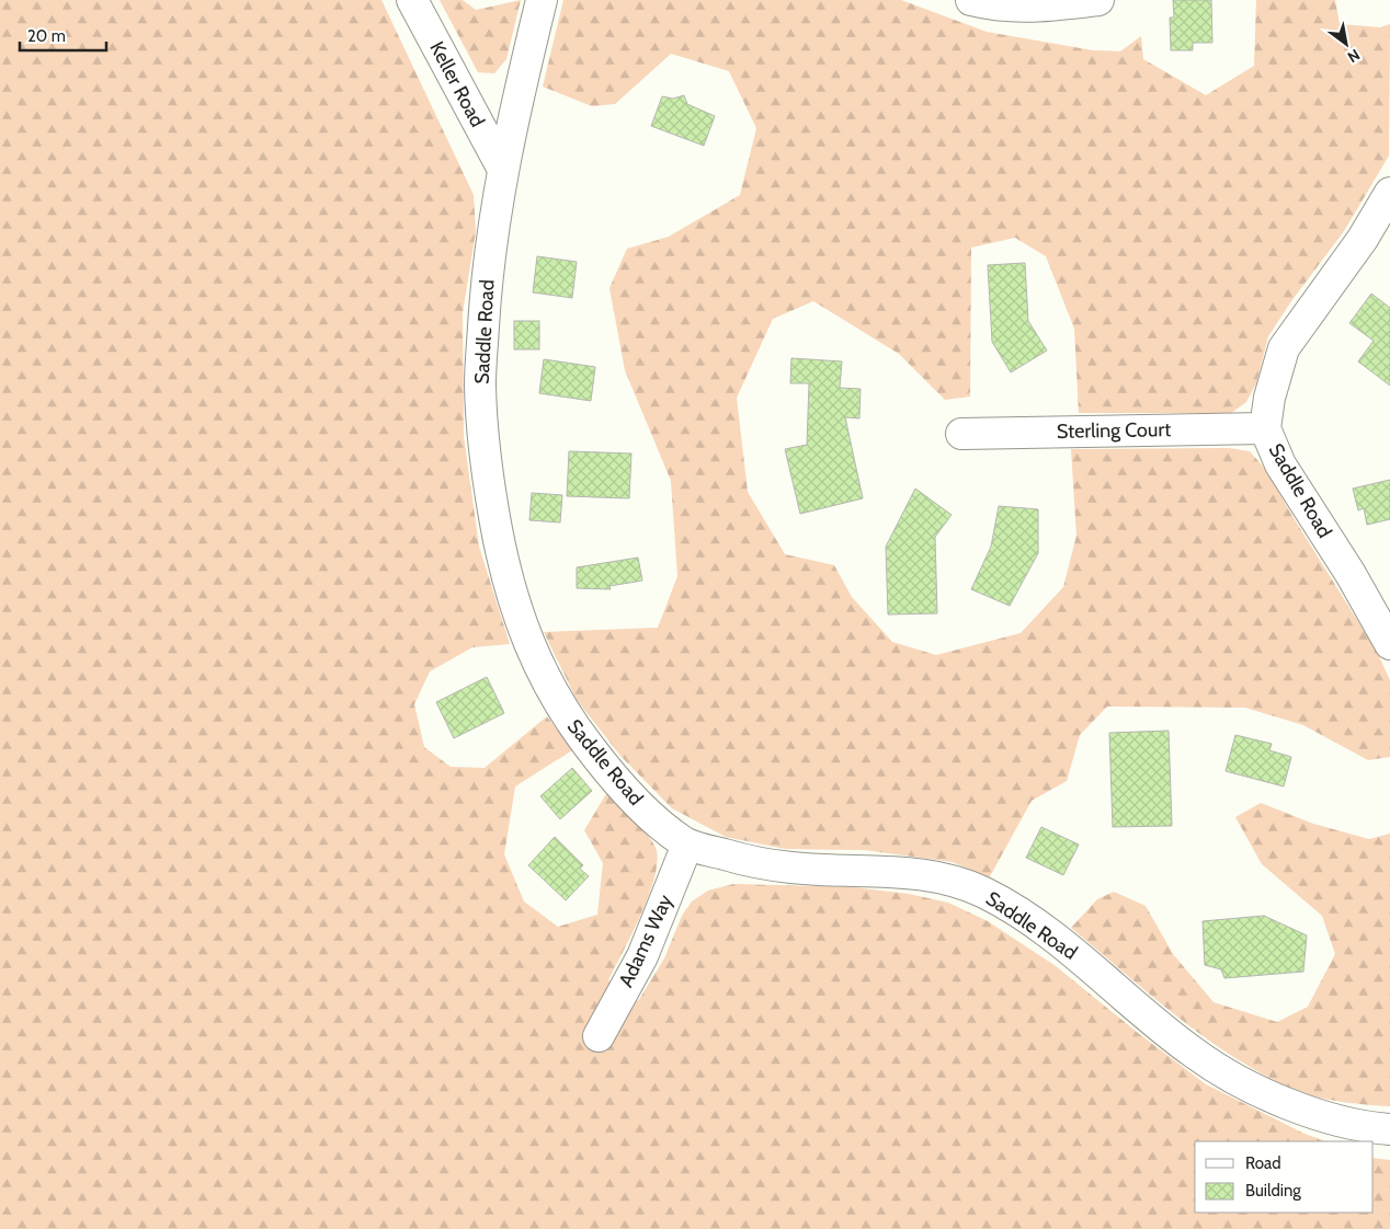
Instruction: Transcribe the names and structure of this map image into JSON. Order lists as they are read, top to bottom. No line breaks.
{"streets":{"street":["Keller Road","Saddle Road","Sterling Court","Adams Way"]},"crossings":[["Keller Road","Saddle Road"],["Saddle Road","Sterling Court"],["Saddle Road","Adams Way"]],"legend":["Road","Building"],"scale_bar":"20 m","north":"bottom right"}
